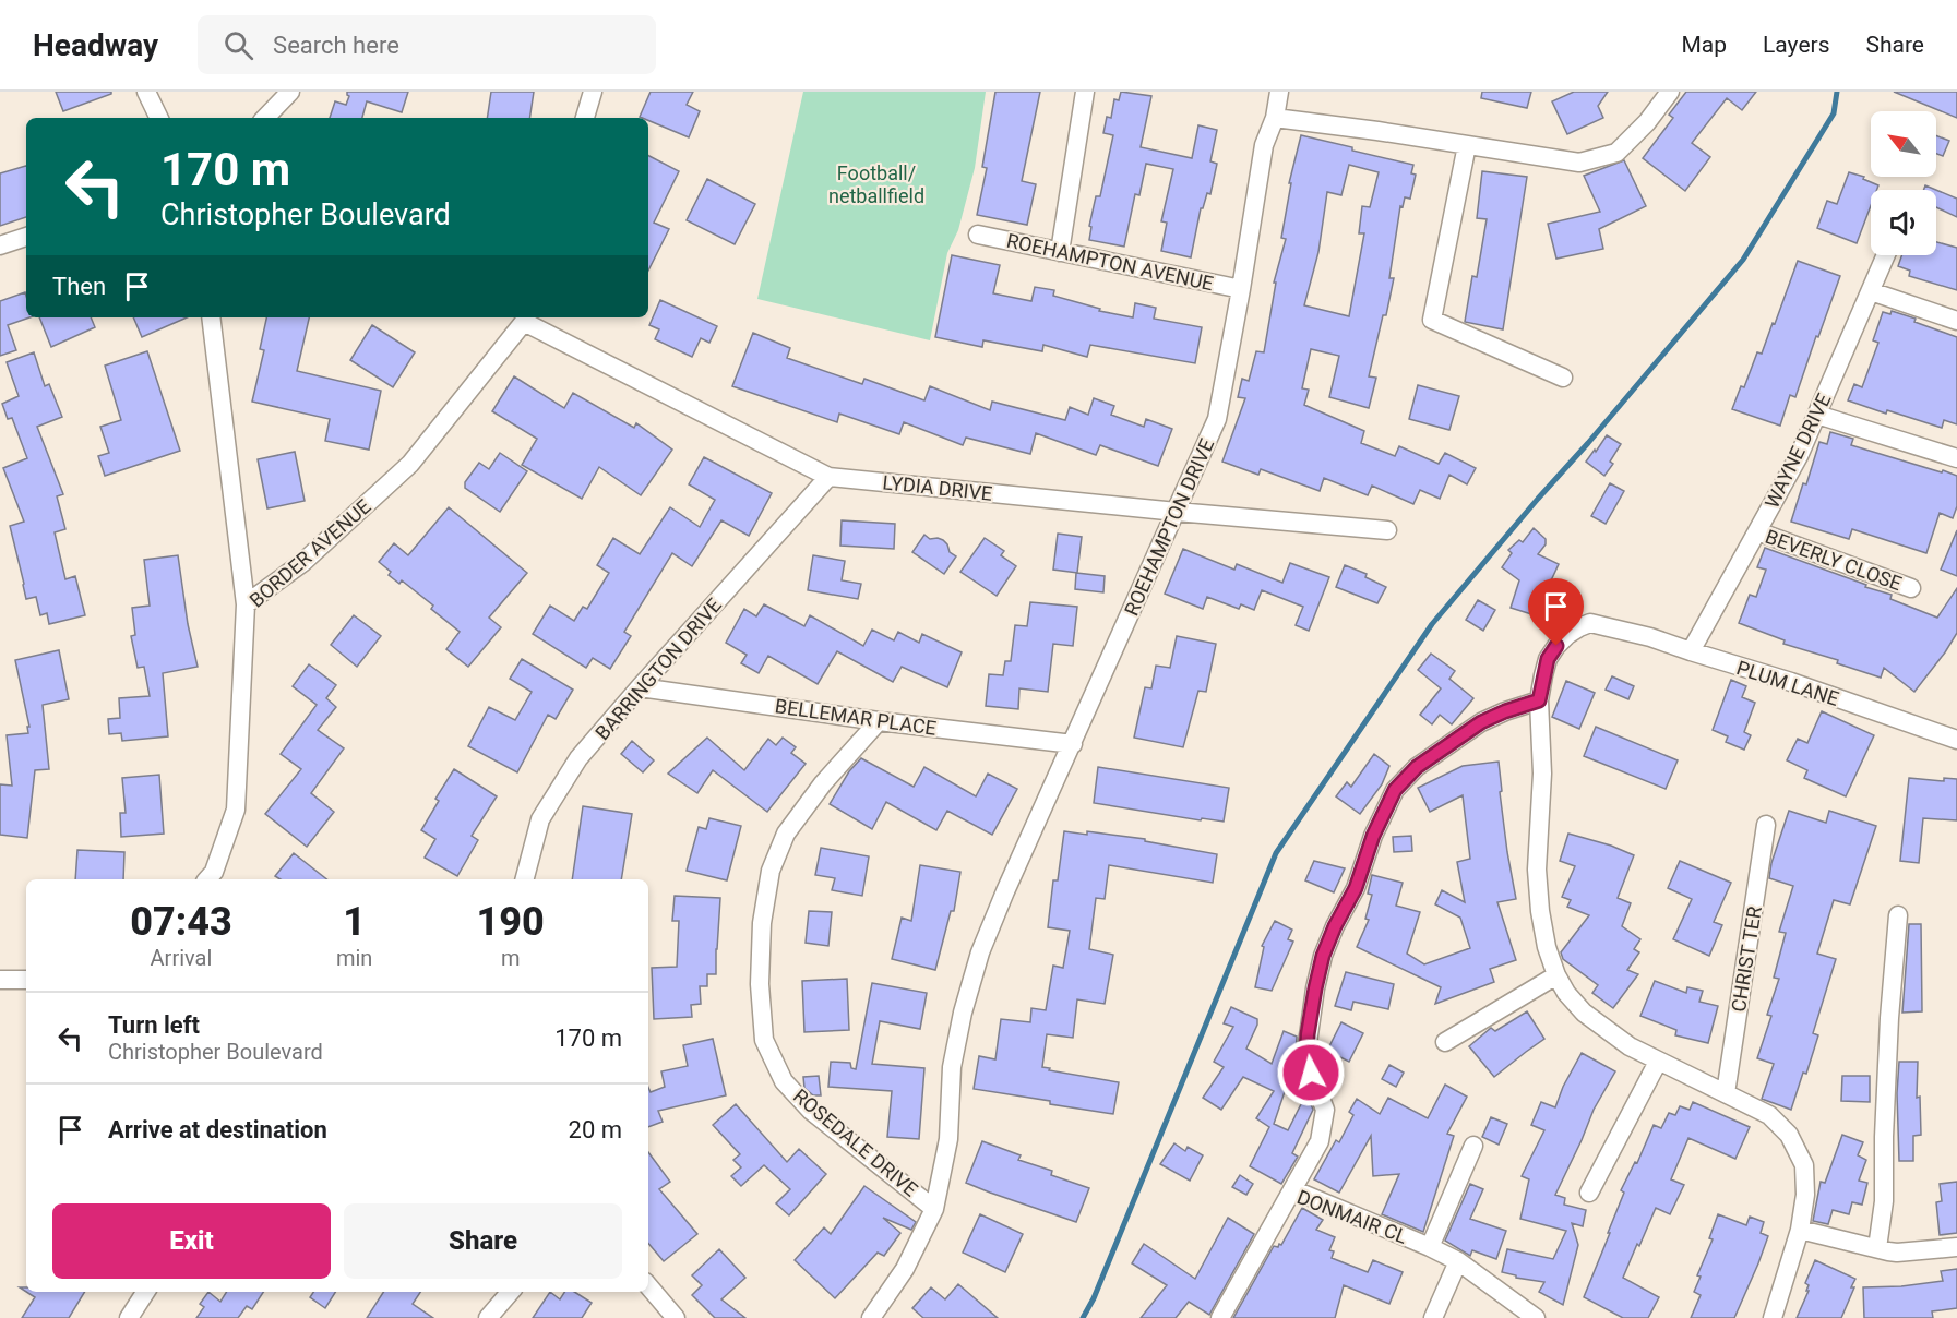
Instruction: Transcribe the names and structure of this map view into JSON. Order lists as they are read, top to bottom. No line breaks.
{"streets":{"street":["ROEHAMPTON AVENUE","WAYNE DRIVE","LYDIA DRIVE","ROEHAMPTON DRIVE","BORDER AVENUE","BEVERLY CLOSE","BARRINGTON DRIVE","PLUM LANE","BELLEMAR PLACE","CHRIST TER","ROSEDALE DRIVE","DONMAIR CL"]},"crossings":[["ROEHAMPTON AVENUE","ROEHAMPTON DRIVE"],["WAYNE DRIVE","BEVERLY CLOSE"],["WAYNE DRIVE","PLUM LANE"],["LYDIA DRIVE","ROEHAMPTON DRIVE"],["LYDIA DRIVE","BORDER AVENUE"],["LYDIA DRIVE","BARRINGTON DRIVE"],["ROEHAMPTON DRIVE","BELLEMAR PLACE"],["ROEHAMPTON DRIVE","ROSEDALE DRIVE"],["BARRINGTON DRIVE","BELLEMAR PLACE"],["PLUM LANE","CHRIST TER"],["BELLEMAR PLACE","ROSEDALE DRIVE"]],"parks":["Football/ netballfield"],"north":"top left","page":{"header":"Headway","search":"Search here","nav":["Map","Layers","Share"],"turn":["170 m","Christopher Boulevard"],"then":"Then","eta":["07:43","Arrival","1","min","190","m"],"list":[{"name":"Turn left","note":"Christopher Boulevard","value":"170 m"},{"name":"Arrive at destination","value":"20 m"}],"buttons":["Exit","Share"]}}
